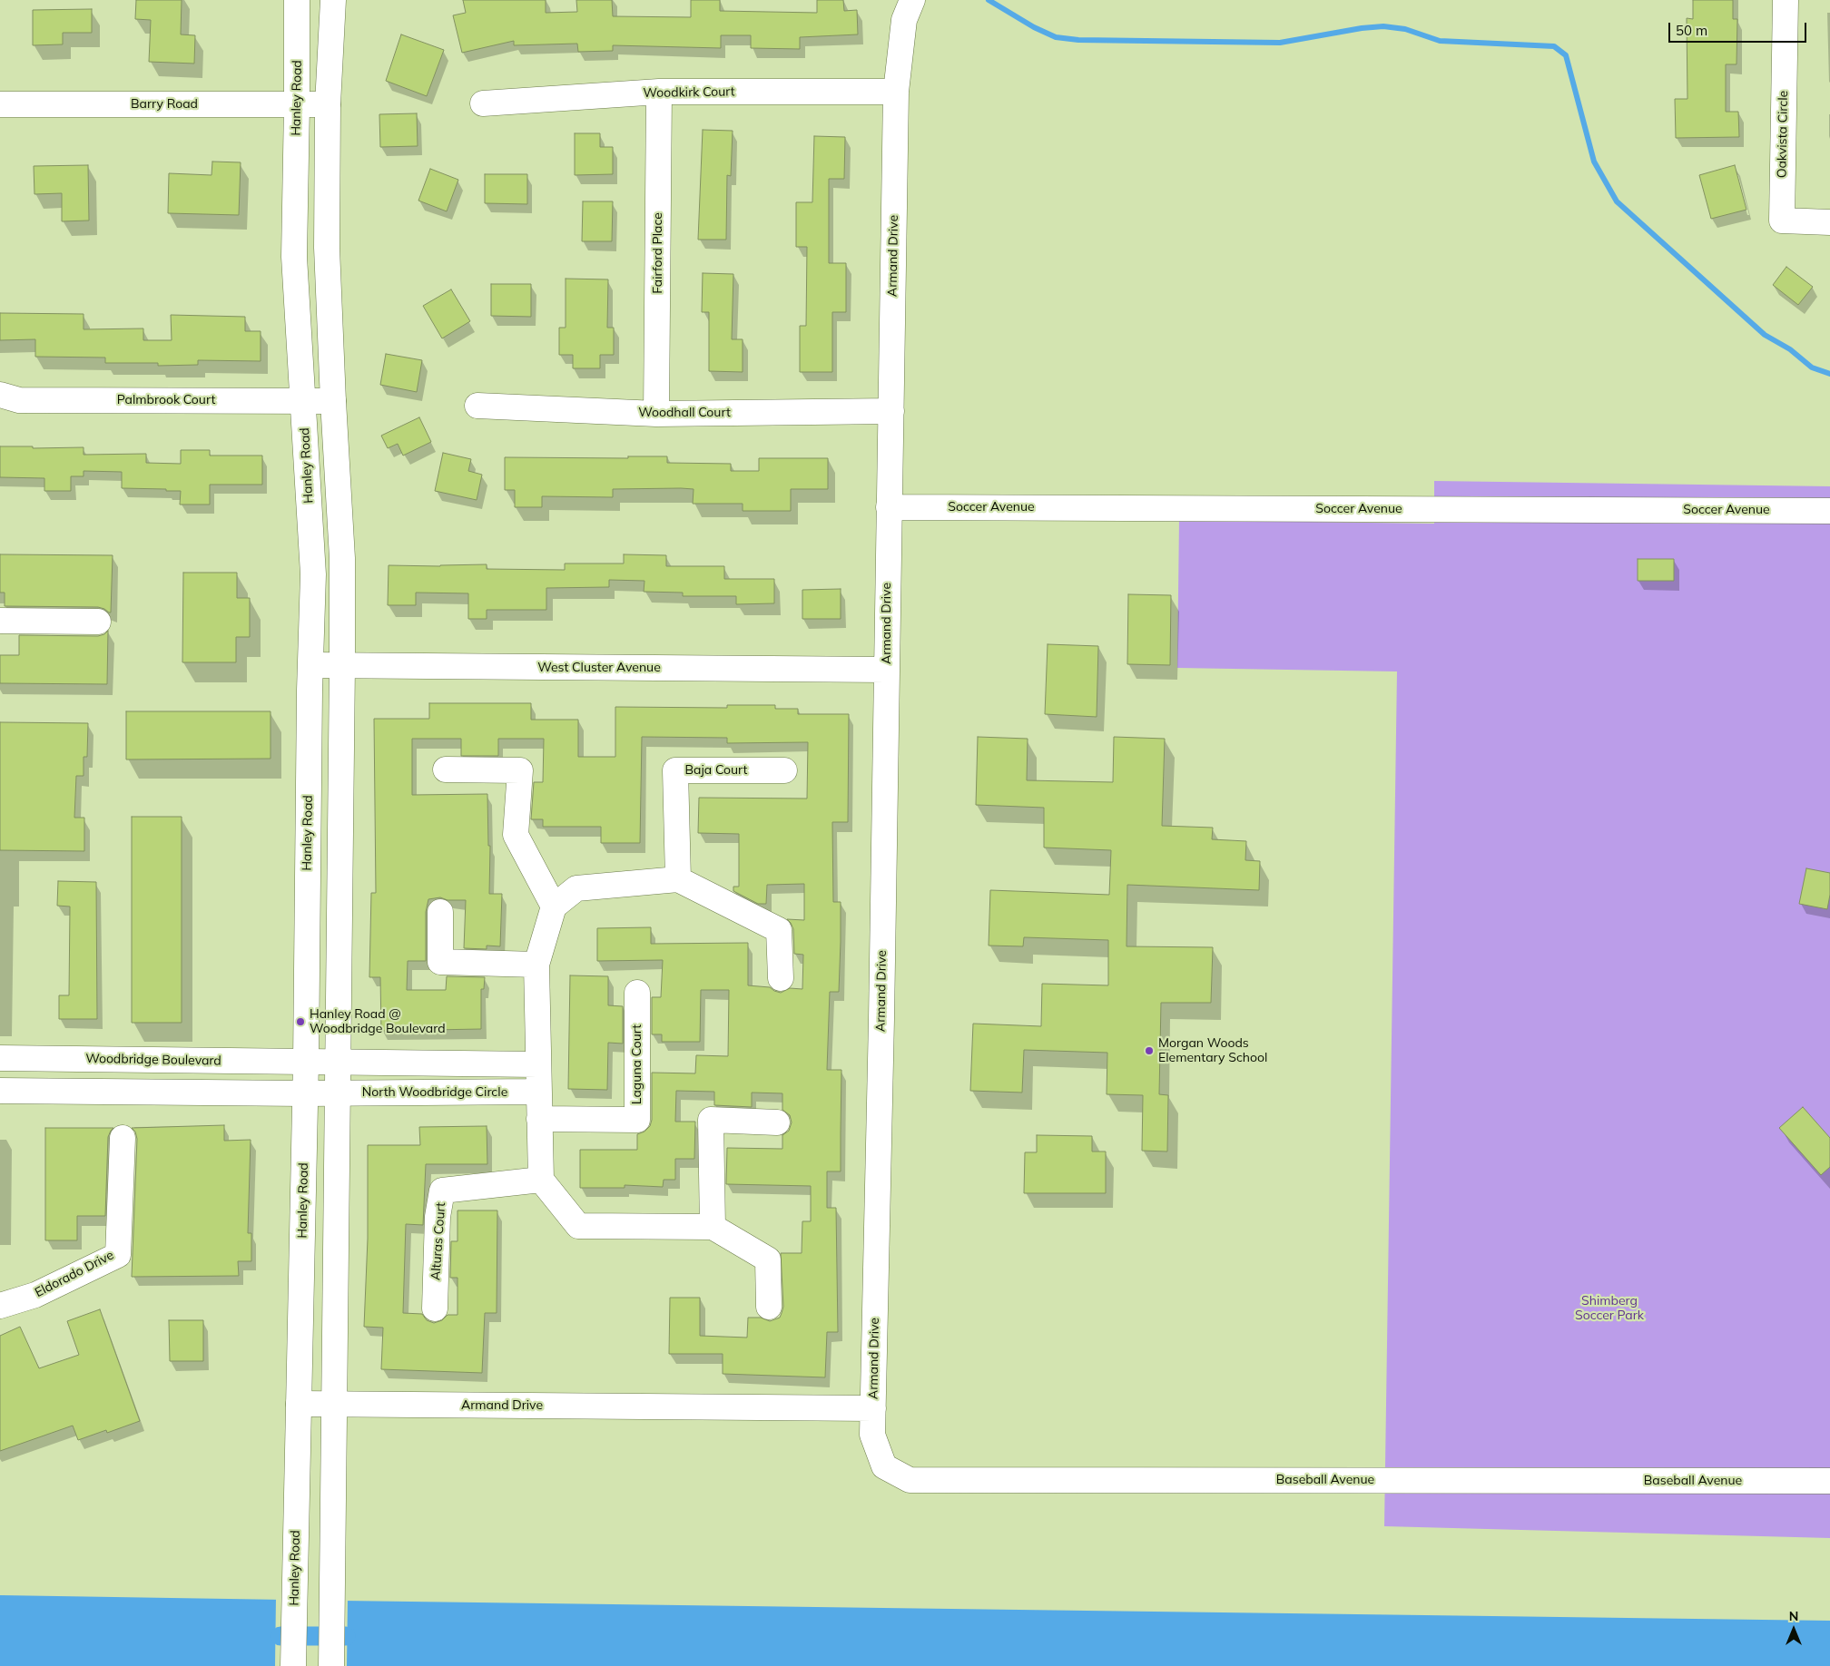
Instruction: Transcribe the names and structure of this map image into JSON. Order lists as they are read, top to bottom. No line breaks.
{"streets":{"street":["Woodkirk Court","Hanley Road","Barry Road","Oakvista Circle","Fairford Place","Armand Drive","Palmbrook Court","Woodhall Court","Soccer Avenue","West Cluster Avenue","Baja Court","Woodbridge Boulevard","Laguna Court","North Woodbridge Circle","Alturas Court","Eldorado Drive","Baseball Avenue"]},"crossings":[["Woodkirk Court","Fairford Place"],["Woodkirk Court","Armand Drive"],["Hanley Road","Barry Road"],["Hanley Road","Armand Drive"],["Hanley Road","Palmbrook Court"],["Hanley Road","West Cluster Avenue"],["Hanley Road","Woodbridge Boulevard"],["Hanley Road","North Woodbridge Circle"],["Fairford Place","Woodhall Court"],["Armand Drive","Woodhall Court"],["Armand Drive","Soccer Avenue"],["Armand Drive","West Cluster Avenue"],["Armand Drive","Baseball Avenue"],["Laguna Court","North Woodbridge Circle"]],"parks":["Shimberg Soccer Park"],"places":["Hanley Road @ Woodbridge Boulevard","Morgan Woods Elementary School"],"scale_bar":"50 m","north":"top"}
